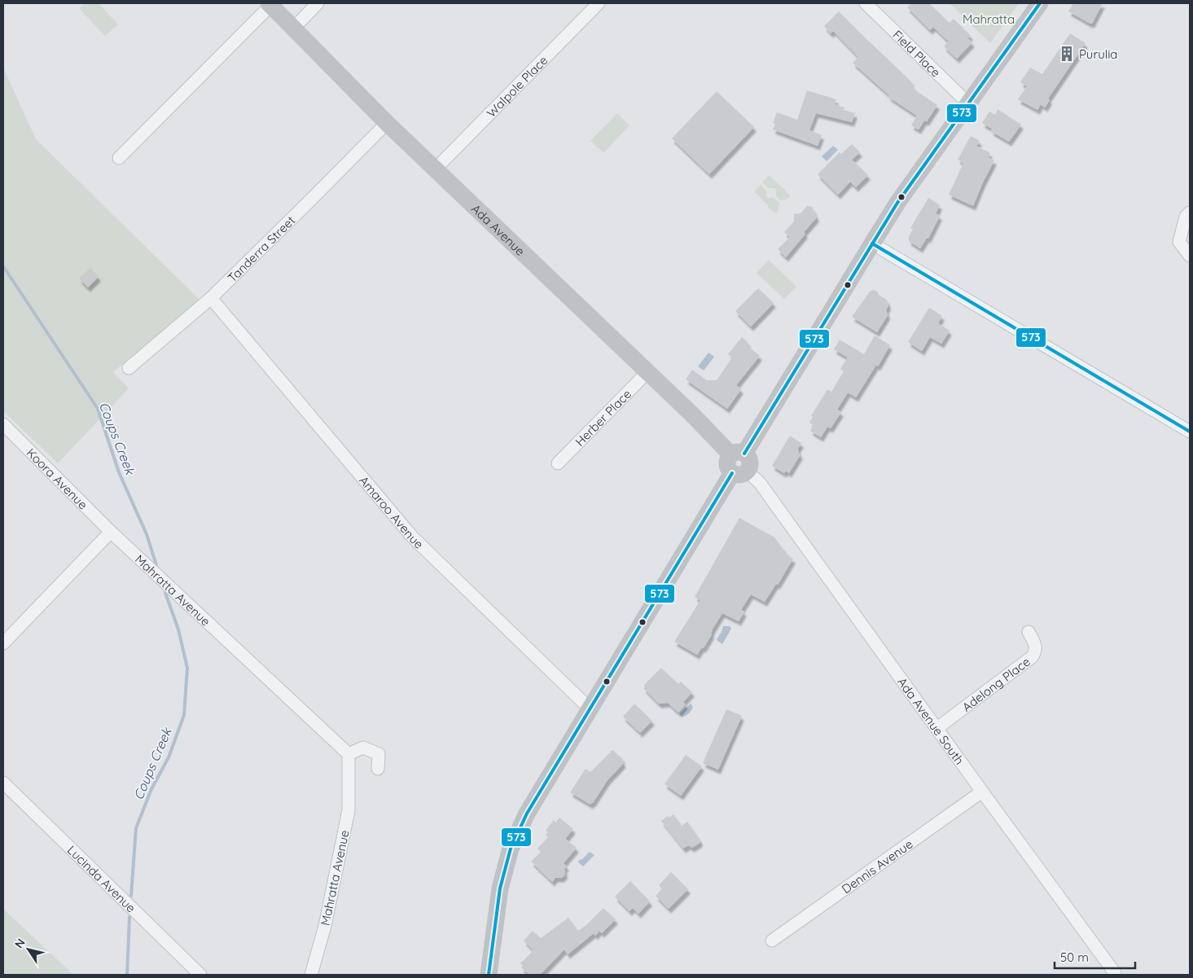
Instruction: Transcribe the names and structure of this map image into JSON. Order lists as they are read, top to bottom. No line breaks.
{"streets":{"main road":["Ada Avenue"],"street":["Field Place","Walpole Place","Tanderra Street","Herber Place","Koora Avenue","Amaroo Avenue","Mahratta Avenue","Adelong Place","Ada Avenue South","Dennis Avenue","Lucinda Avenue"]},"crossings":[["Walpole Place","Ada Avenue"],["Ada Avenue","Tanderra Street"],["Ada Avenue","Herber Place"],["Tanderra Street","Amaroo Avenue"],["Koora Avenue","Mahratta Avenue"],["Adelong Place","Ada Avenue South"],["Ada Avenue South","Dennis Avenue"]],"water":["Coups Creek"],"parks":["Mahratta"],"places":{"building":["Purulia"]},"lines":["transit line 573"],"scale_bar":"50 m","north":"top left"}
